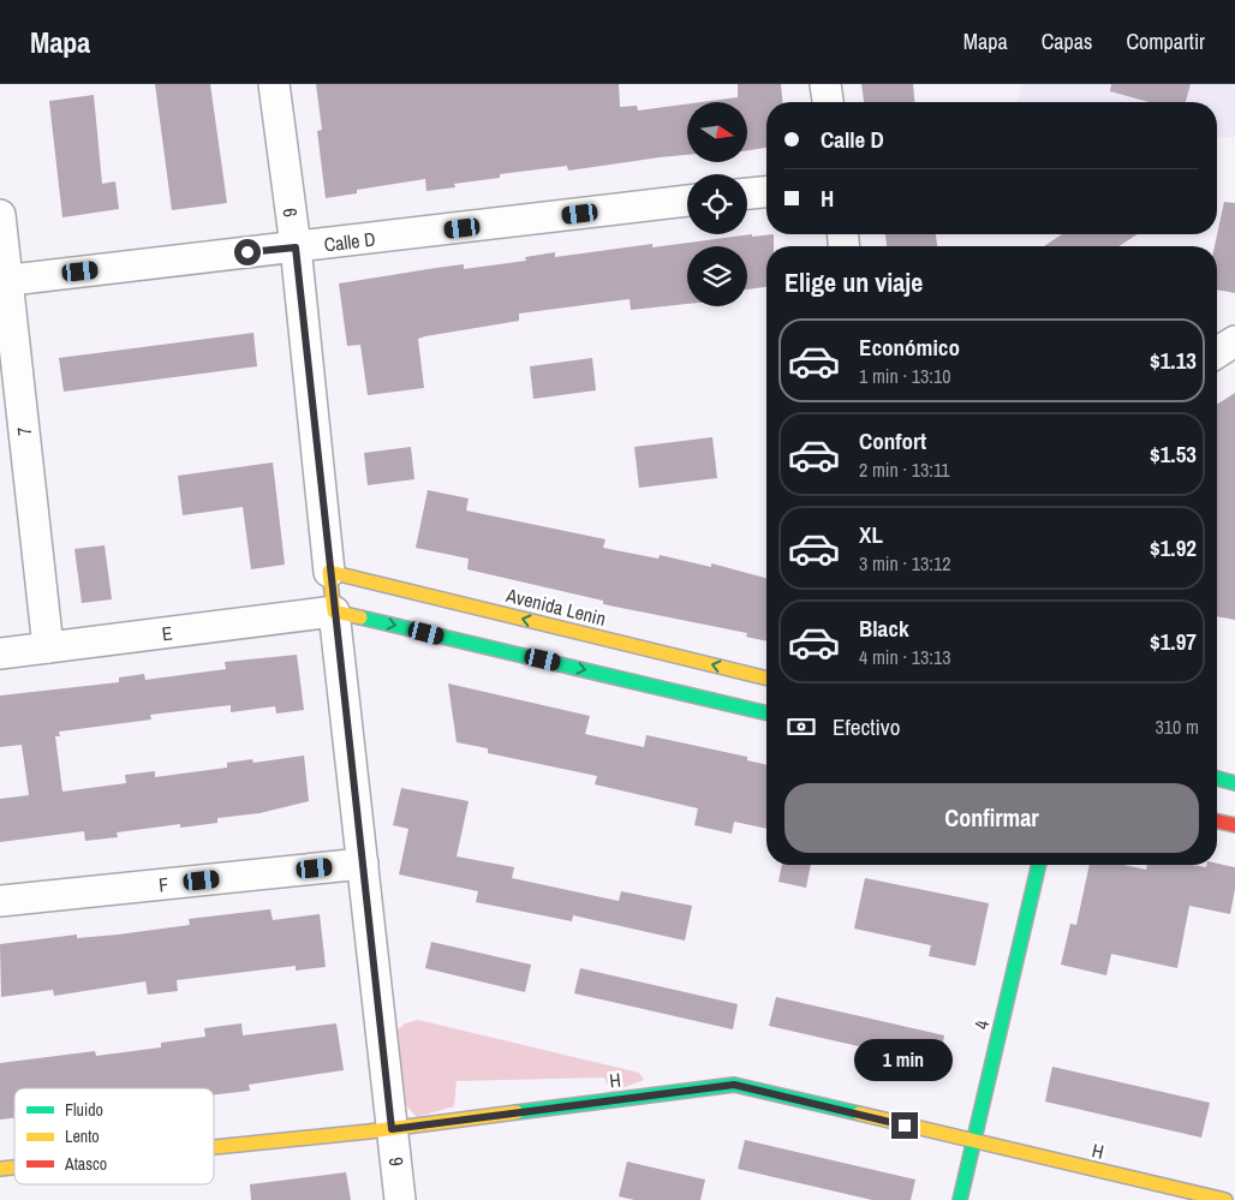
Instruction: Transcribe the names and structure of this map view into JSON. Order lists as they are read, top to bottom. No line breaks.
{"streets":{"street":["6","Calle D","7","Avenida Lenin","E","F","4","H"]},"crossings":[["6","Calle D"],["6","Avenida Lenin"],["6","E"],["6","F"],["6","H"],["Calle D","7"],["7","E"],["4","H"]],"legend":["Fluido","Lento","Atasco"],"north":"right","page":{"header":"Mapa","nav":["Mapa","Capas","Compartir"],"banner":["Calle D","H"],"heading":"Elige un viaje","list":[{"name":"Económico","note":"1 min · 13:10","value":"$1.13"},{"name":"Confort","note":"2 min · 13:11","value":"$1.53"},{"name":"XL","note":"3 min · 13:12","value":"$1.92"},{"name":"Black","note":"4 min · 13:13","value":"$1.97"}],"pay":["Efectivo","310 m"],"buttons":"Confirmar","bubble":"1 min"}}
